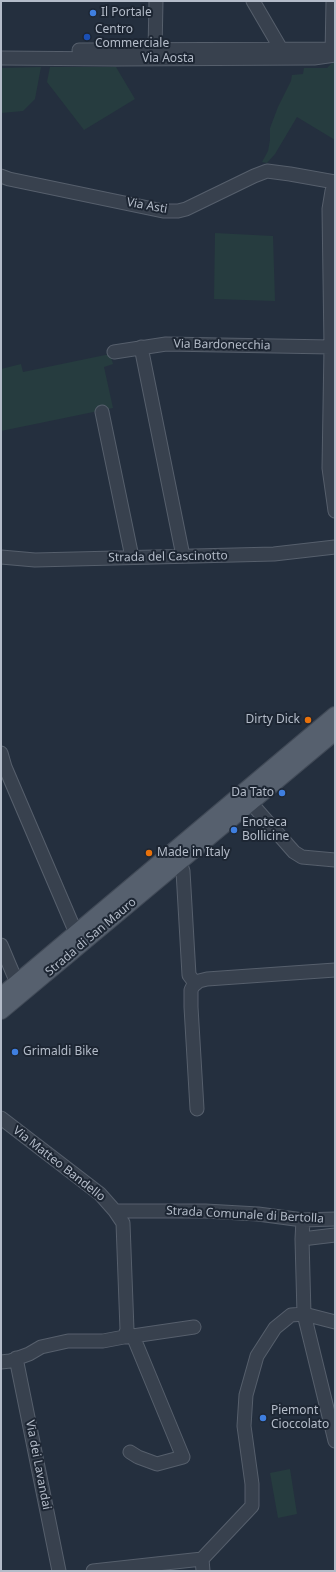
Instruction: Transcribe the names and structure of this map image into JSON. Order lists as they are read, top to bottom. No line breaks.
{"streets":{"main road":["Strada di San Mauro"],"street":["Via Aosta","Via Asti","Via Bardonecchia","Strada del Cascinotto","Via Matteo Bandello","Strada Comunale di Bertolla","Via dei Lavandai"]},"crossings":[["Via Matteo Bandello","Strada Comunale di Bertolla"]],"places":["Il Portale","Centro Commerciale","Dirty Dick","Da Tato","Enoteca Bollicine","Made in Italy","Grimaldi Bike","Piemont Cioccolato"]}
